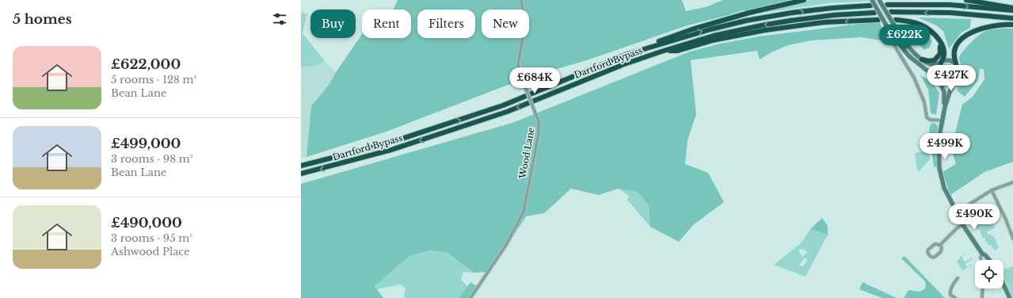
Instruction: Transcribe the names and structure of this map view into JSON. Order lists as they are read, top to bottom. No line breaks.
{"streets":{"highway":["Dartford Bypass"],"street":["Wood Lane"]},"page":{"heading":"5 homes","chip":["Buy","Rent","Filters","New"],"price":["£622K","£427K","£684K","£499K","£490K"],"list":[{"name":"£622,000","note":"5 rooms · 128 m² · Bean Lane"},{"name":"£499,000","note":"3 rooms · 98 m² · Bean Lane"},{"name":"£490,000","note":"3 rooms · 95 m² · Ashwood Place"}]}}
